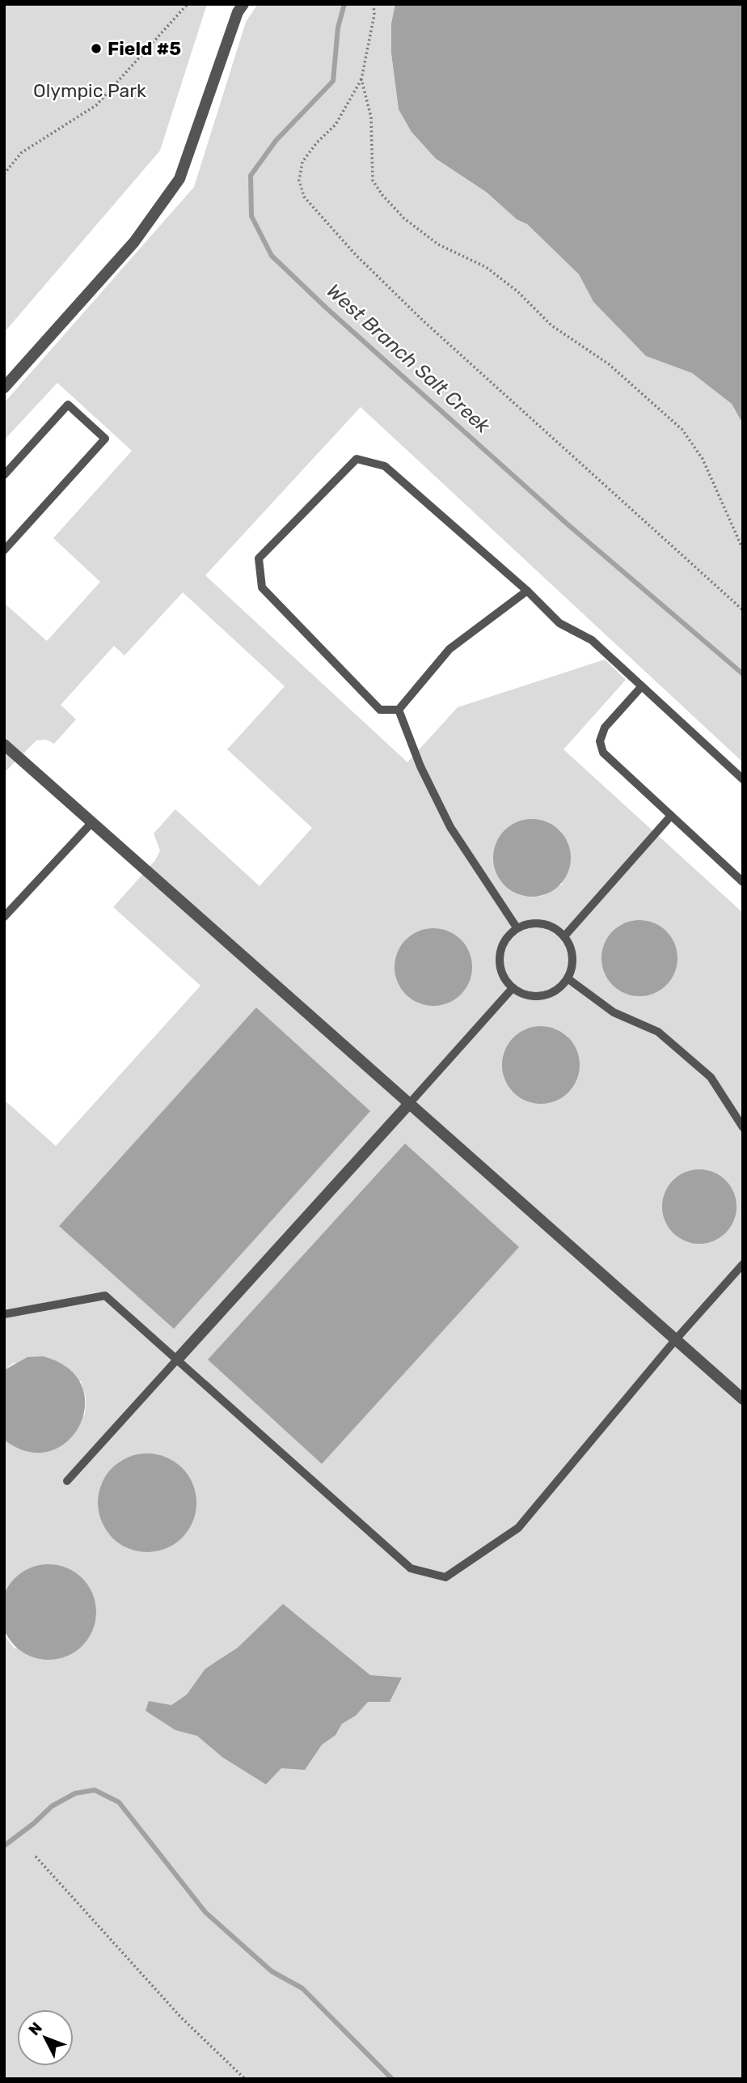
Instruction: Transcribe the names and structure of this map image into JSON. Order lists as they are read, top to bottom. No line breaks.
{"water":["West Branch Salt Creek"],"parks":["Olympic Park"],"places":["Field #5"],"north":"top left"}
